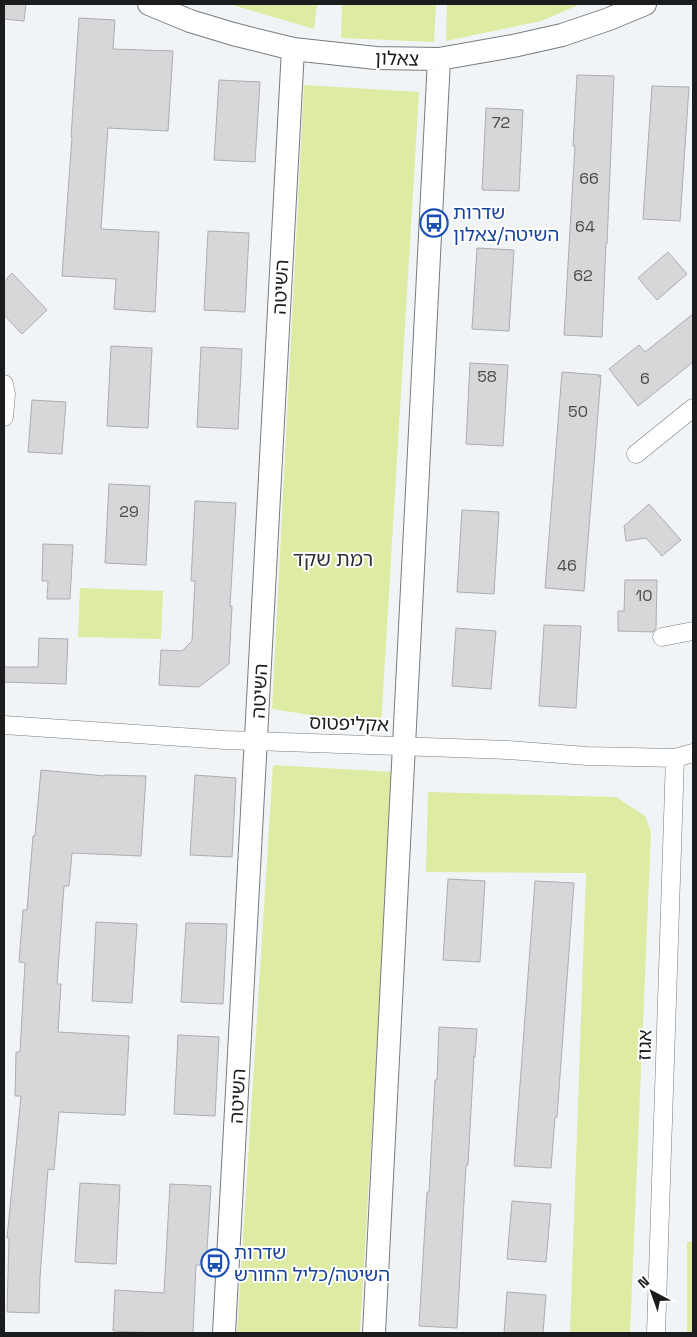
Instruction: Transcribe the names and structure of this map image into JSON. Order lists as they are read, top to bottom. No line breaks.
{"streets":{"street":["צאלון","השיטה","אקליפטוס","אגוז"]},"crossings":[["צאלון","השיטה"],["השיטה","אקליפטוס"],["אקליפטוס","אגוז"]],"districts":["רמת שקד"],"places":{"bus stop":["שדרות השיטה/צאלון","שדרות השיטה/כליל החורש"]},"house_numbers":["72","66","64","62","58","6","50","29","46","10"],"north":"top left"}
